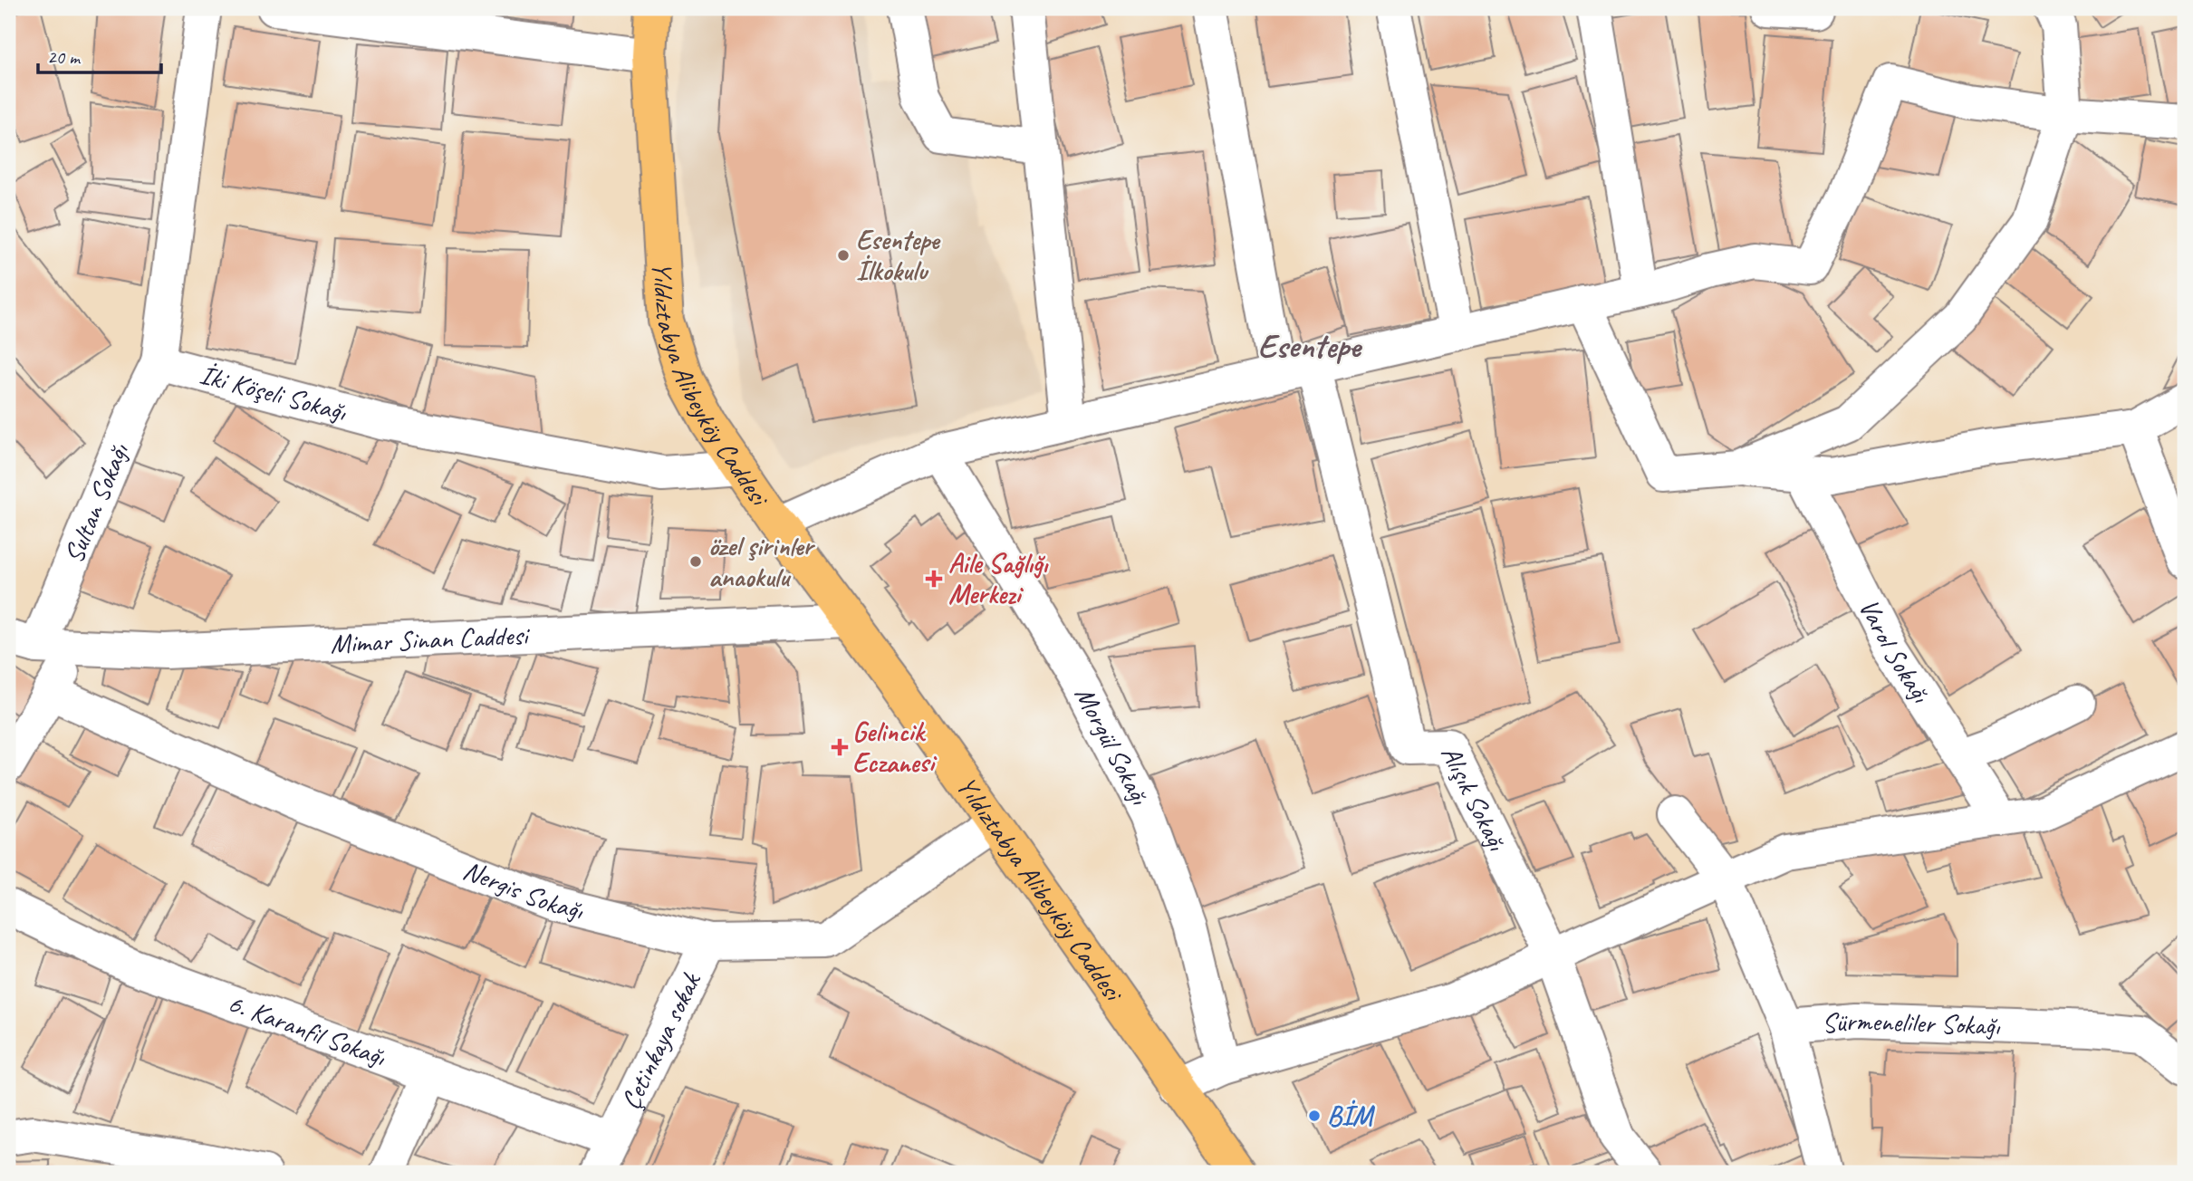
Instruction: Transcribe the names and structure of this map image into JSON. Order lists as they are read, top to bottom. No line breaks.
{"streets":{"main road":["Yıldıztabya Alibeyköy Caddesi"],"street":["İki Köşeli Sokağı","Sultan Sokağı","Mimar Sinan Caddesi","Varol Sokağı","Morgül Sokağı","Alışık Sokağı","Nergis Sokağı","Sürmeneliler Sokağı","6. Karanfil Sokağı","Çetinkaya sokak"]},"crossings":[["Yıldıztabya Alibeyköy Caddesi","İki Köşeli Sokağı"],["Yıldıztabya Alibeyköy Caddesi","Mimar Sinan Caddesi"],["Yıldıztabya Alibeyköy Caddesi","Nergis Sokağı"],["İki Köşeli Sokağı","Sultan Sokağı"],["Sultan Sokağı","Mimar Sinan Caddesi"],["Nergis Sokağı","Çetinkaya sokak"],["6. Karanfil Sokağı","Çetinkaya sokak"]],"districts":["Esentepe"],"places":{"other":["Esentepe İlkokulu","özel şirinler anaokulu","BİM"],"health":["Aile Sağlığı Merkezi","Gelincik Eczanesi"]},"scale_bar":"20 m"}
